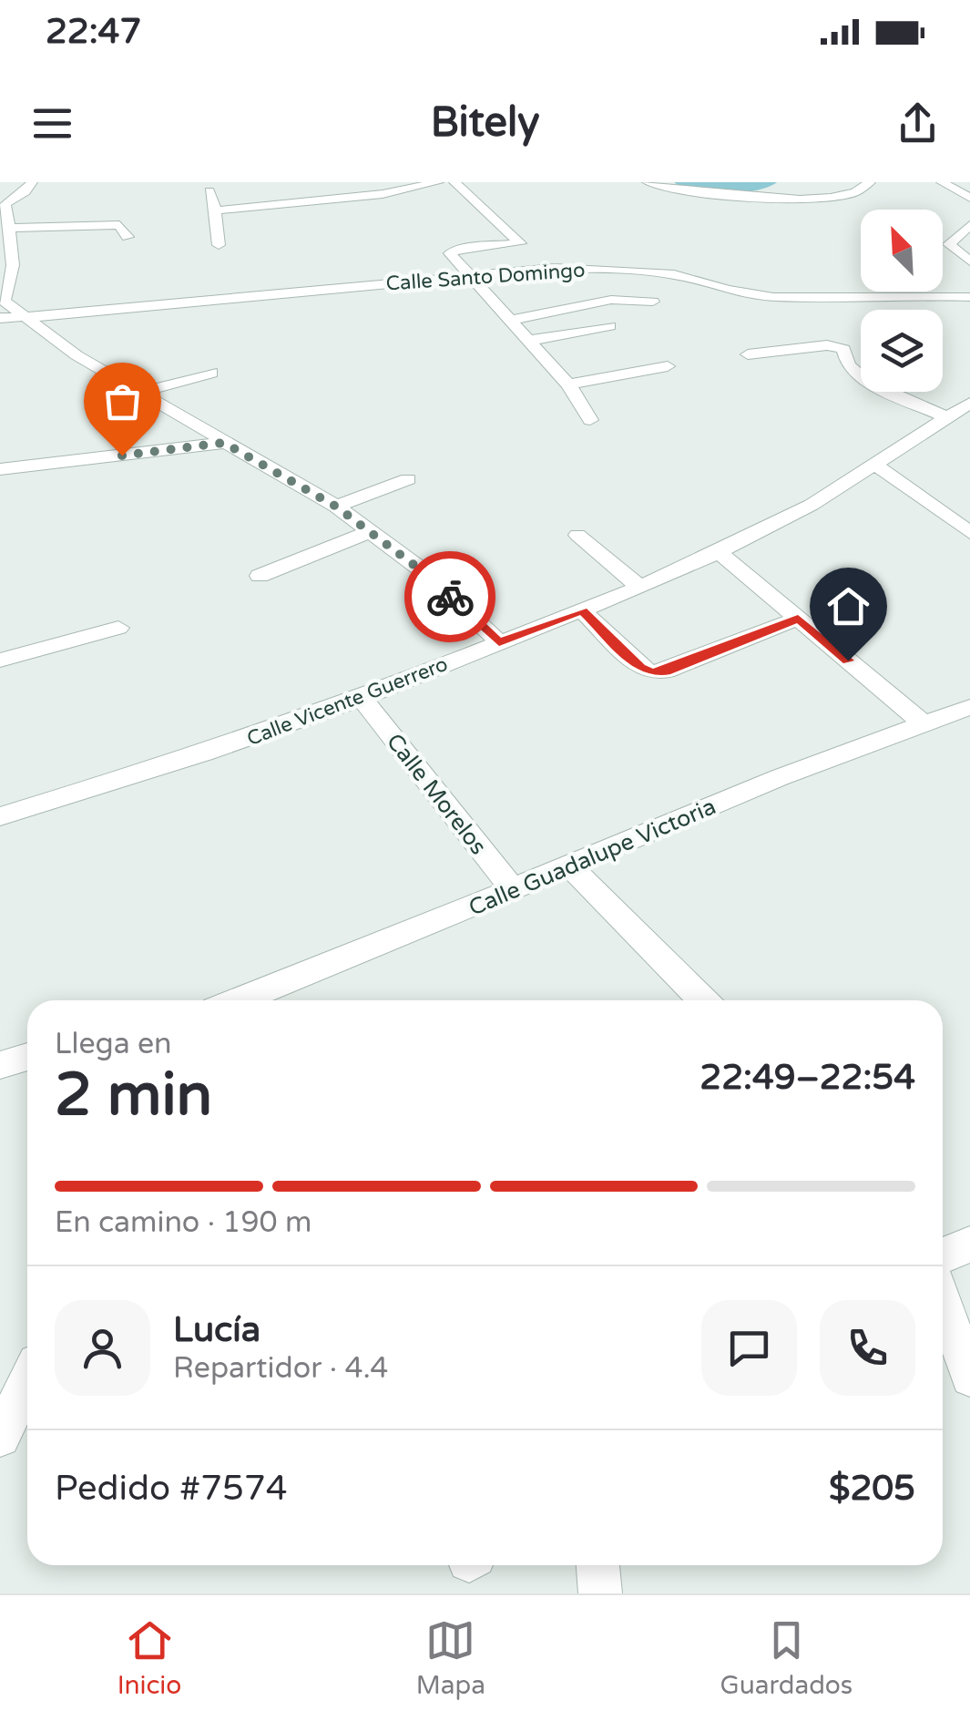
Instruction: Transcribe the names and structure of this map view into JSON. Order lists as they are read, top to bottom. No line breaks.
{"streets":{"street":["Calle Santo Domingo","Calle Vicente Guerrero","Calle Morelos","Calle Guadalupe Victoria"]},"crossings":[["Calle Vicente Guerrero","Calle Morelos"],["Calle Morelos","Calle Guadalupe Victoria"]],"north":"top left","page":{"status":"22:47","header":"Bitely","heading":["2 min","Llega en","22:49–22:54"],"panel":["Lucía","Repartidor · 4.4","Pedido #7574","$205"],"bar":"En camino · 190 m","tabs":["Inicio","Mapa","Guardados"]}}
